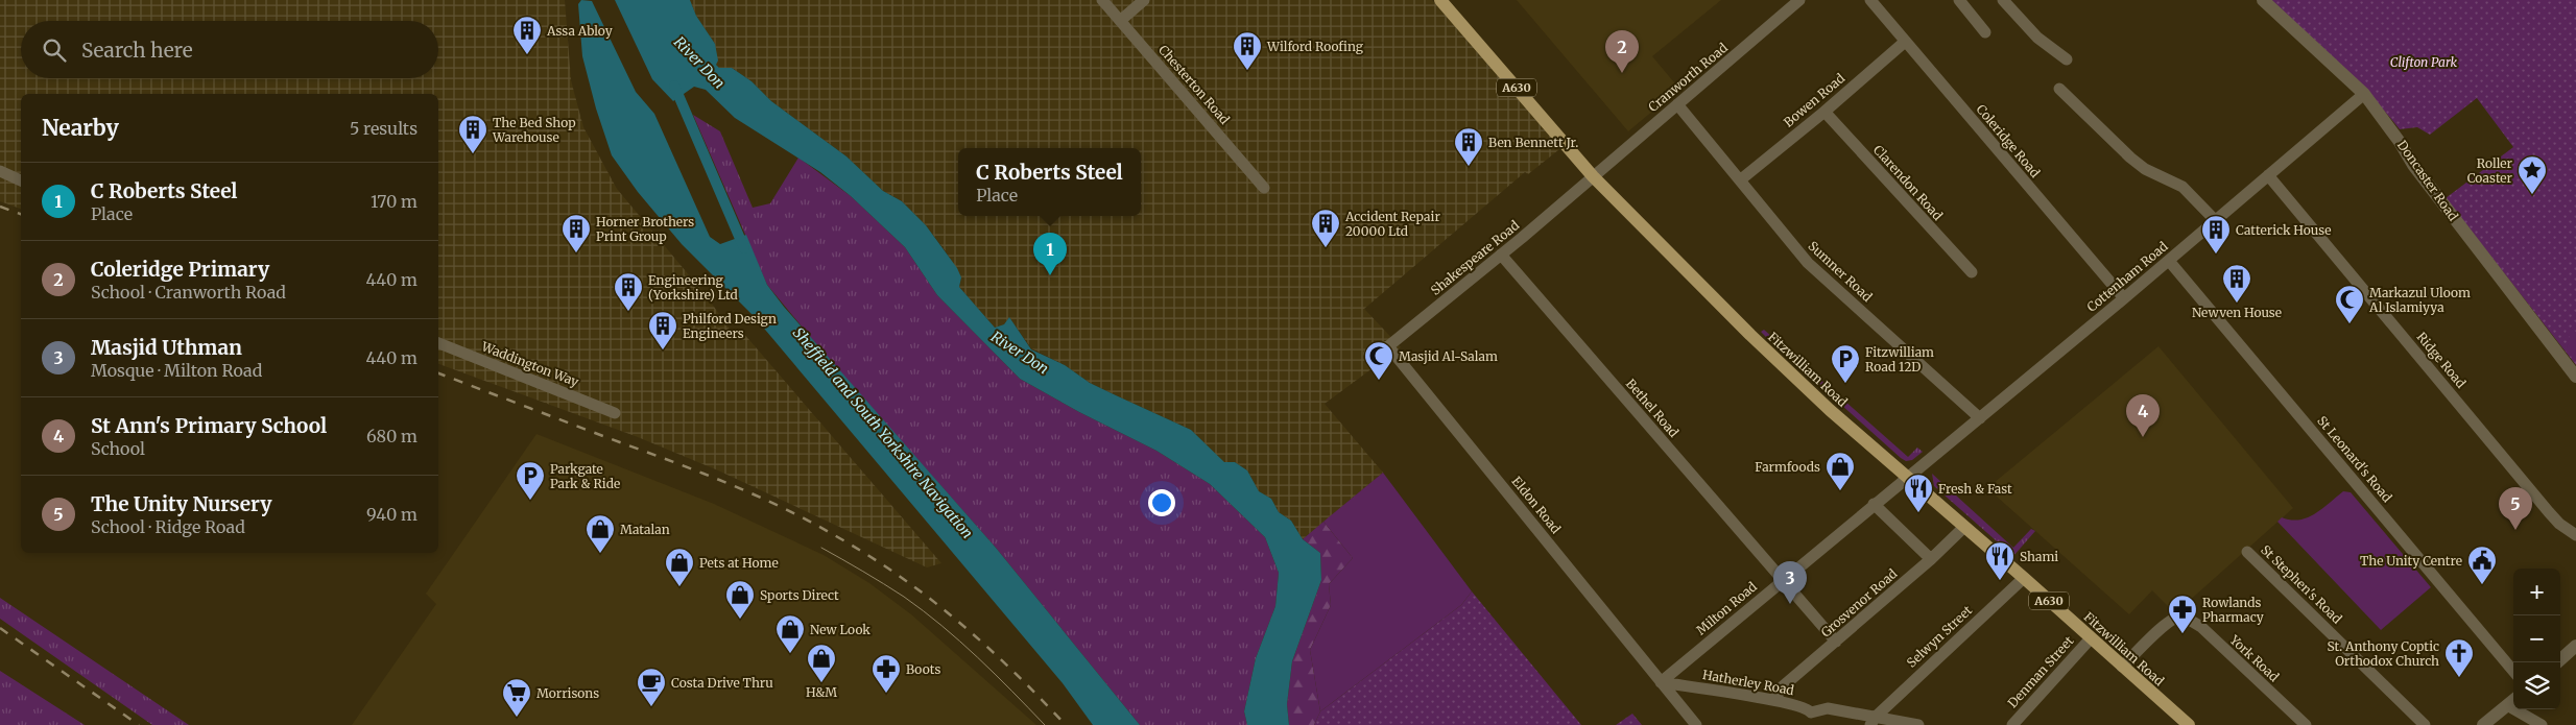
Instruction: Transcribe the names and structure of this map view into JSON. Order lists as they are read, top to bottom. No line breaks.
{"streets":{"main road":["A630","Fitzwilliam Road"],"street":["Cranworth Road","Chesterton Road","Bowen Road","Coleridge Road","Doncaster Road","Clarendon Road","Shakespeare Road","Sumner Road","Cottenham Road","Ridge Road","Waddington Way","Bethel Road","St Leonard's Road","Eldon Road","St Stephen's Road","Grosvenor Road","Milton Road","Selwyn Street","York Road","Denman Street","Hatherley Road"]},"crossings":[["Cranworth Road","Shakespeare Road"],["Cranworth Road","Sumner Road"],["Cranworth Road","Fitzwilliam Road"],["Bowen Road","Coleridge Road"],["Bowen Road","Clarendon Road"],["Bowen Road","Sumner Road"],["Coleridge Road","Cottenham Road"],["Doncaster Road","Cottenham Road"],["Shakespeare Road","Fitzwilliam Road"],["Shakespeare Road","Bethel Road"],["Shakespeare Road","Eldon Road"],["Sumner Road","Cottenham Road"],["Cottenham Road","Ridge Road"],["Cottenham Road","Fitzwilliam Road"],["Cottenham Road","St Leonard's Road"],["Cottenham Road","Milton Road"],["Fitzwilliam Road","Grosvenor Road"],["Fitzwilliam Road","Milton Road"],["Fitzwilliam Road","Selwyn Street"],["Fitzwilliam Road","York Road"],["Fitzwilliam Road","Denman Street"],["Bethel Road","Grosvenor Road"],["Bethel Road","Milton Road"],["Eldon Road","Milton Road"],["Eldon Road","Hatherley Road"],["Grosvenor Road","Hatherley Road"],["Milton Road","Hatherley Road"],["Selwyn Street","Hatherley Road"]],"water":["River Don","Sheffield and South Yorkshire Navigation"],"parks":["Clifton Park"],"places":{"building":["Assa Abloy","Wilford Roofing","The Bed Shop Warehouse","Ben Bennett Jr.","Accident Repair 20000 Ltd","Horner Brothers Print Group","Catterick House","Newven House","Engineering (Yorkshire) Ltd","Philford Design Engineers"],"place":["Roller Coaster"],"mosque":["Markazul Uloom Al Islamiyya","Masjid Al-Salam"],"parking":["Fitzwilliam Road 12D","Parkgate Park & Ride"],"shop":["Farmfoods","Matalan","Pets at Home","Sports Direct","New Look","H&M"],"restaurant":["Fresh & Fast","Shami"],"public building":["The Unity Centre"],"pharmacy":["Rowlands Pharmacy","Boots"],"church":["St. Anthony Coptic Orthodox Church"],"cafe":["Costa Drive Thru"],"supermarket":["Morrisons"]},"page":{"search":"Search here","pins":["2","1","4","5","3"],"heading":["Nearby","5 results"],"popup":["C Roberts Steel","Place"],"list":[{"mark":"1","name":"C Roberts Steel","note":"Place","value":"170 m"},{"mark":"2","name":"Coleridge Primary","note":"School · Cranworth Road","value":"440 m"},{"mark":"3","name":"Masjid Uthman","note":"Mosque · Milton Road","value":"440 m"},{"mark":"4","name":"St Ann's Primary School","note":"School","value":"680 m"},{"mark":"5","name":"The Unity Nursery","note":"School · Ridge Road","value":"940 m"}],"map_buttons":["+","−"]}}
